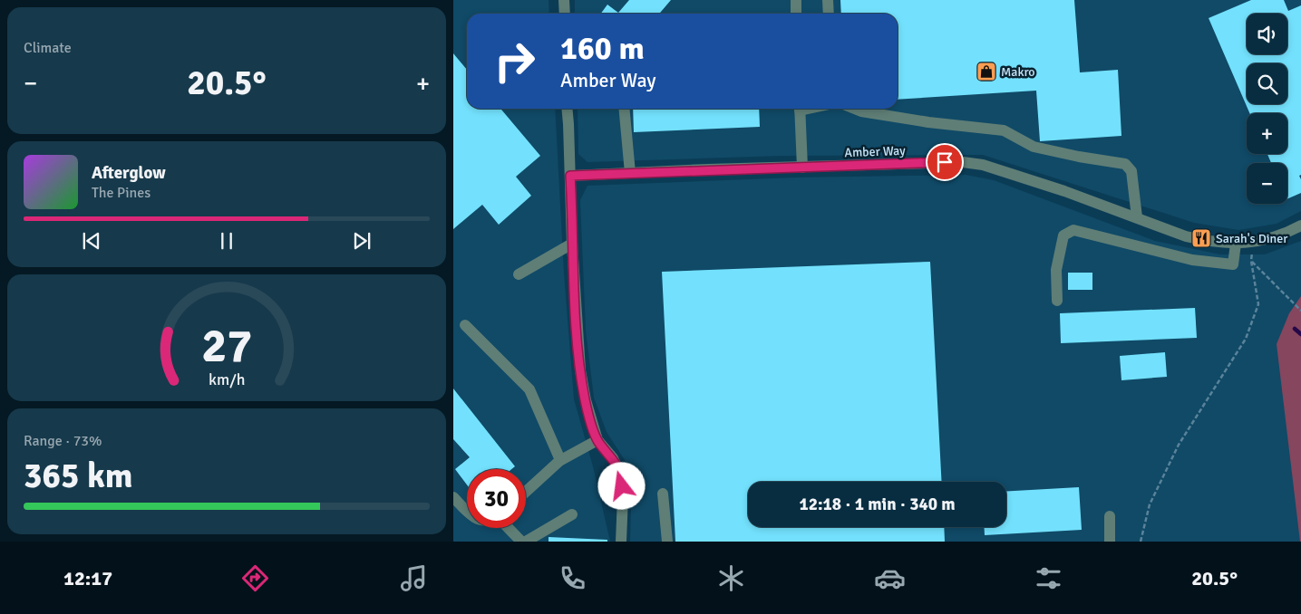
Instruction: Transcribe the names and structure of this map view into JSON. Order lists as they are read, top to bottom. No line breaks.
{"streets":{"street":["Amber Way"]},"places":{"shop":["Makro"],"restaurant":["Sarah's Diner"]},"page":{"tile":["Climate",["Range · 73%","365 km"]],"map_buttons":["+","−"],"turn":["160 m","Amber Way"],"heat":["−","20.5°","+"],"song":["Afterglow","The Pines"],"limit":"30","trip":"12:18 · 1 min · 340 m","tabs":["12:17","20.5°"],"gauge":["27","km/h"]}}
